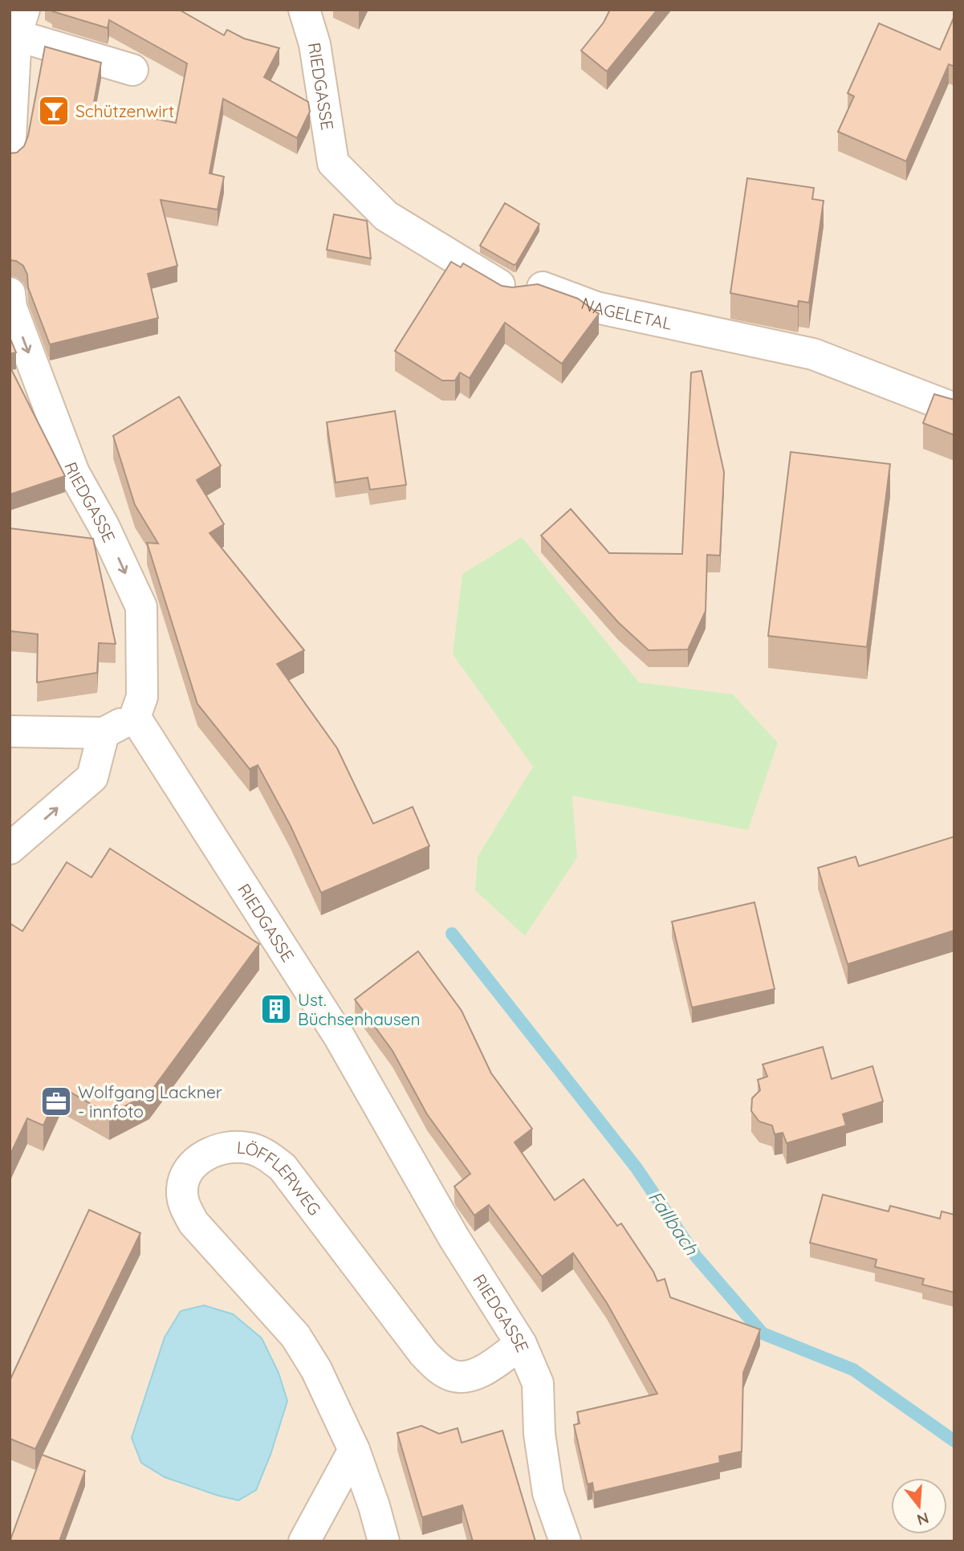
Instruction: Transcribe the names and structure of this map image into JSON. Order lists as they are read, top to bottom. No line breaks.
{"streets":{"street":["RIEDGASSE","NAGELETAL","LÖFFLERWEG"]},"crossings":[["RIEDGASSE","NAGELETAL"],["RIEDGASSE","LÖFFLERWEG"]],"water":["Fallbach"],"places":{"bar":["Schützenwirt"],"building":["Ust. Büchsenhausen"],"office":["Wolfgang Lackner - innfoto"]},"north":"bottom"}
